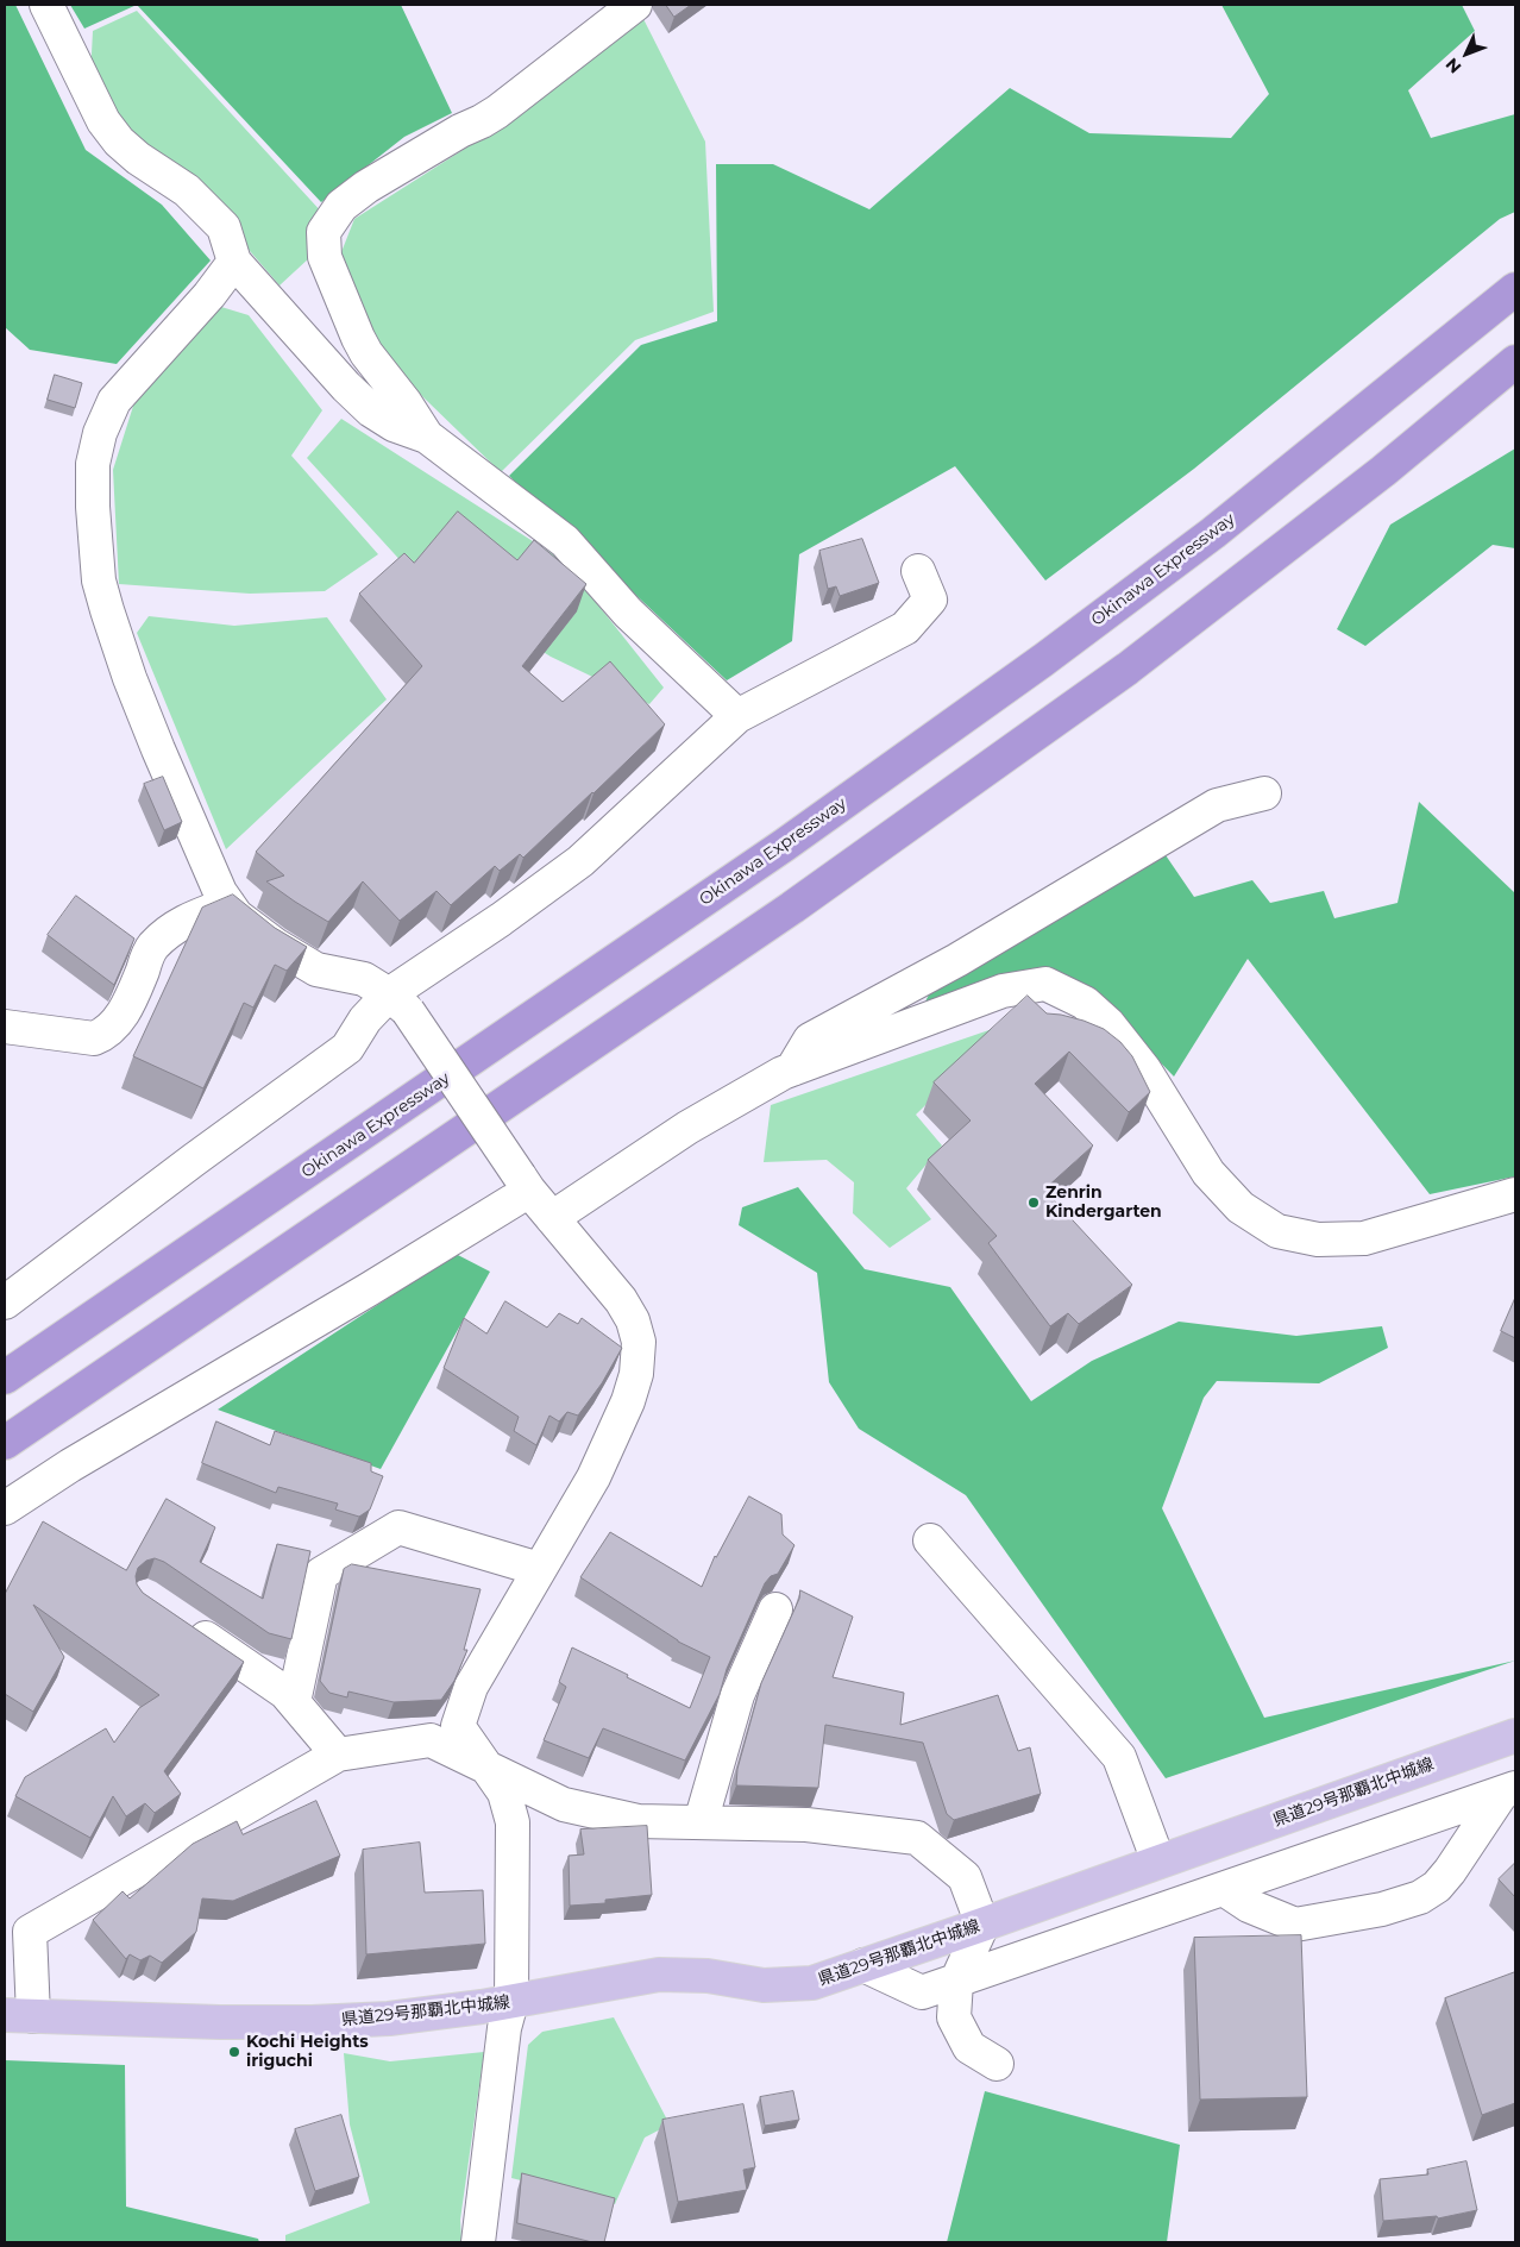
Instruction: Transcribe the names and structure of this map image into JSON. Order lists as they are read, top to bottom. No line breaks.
{"streets":{"highway":["Okinawa Expressway"],"main road":["県道29号那覇北中城線"]},"places":["Zenrin Kindergarten","Kochi Heights iriguchi"],"north":"bottom left"}
